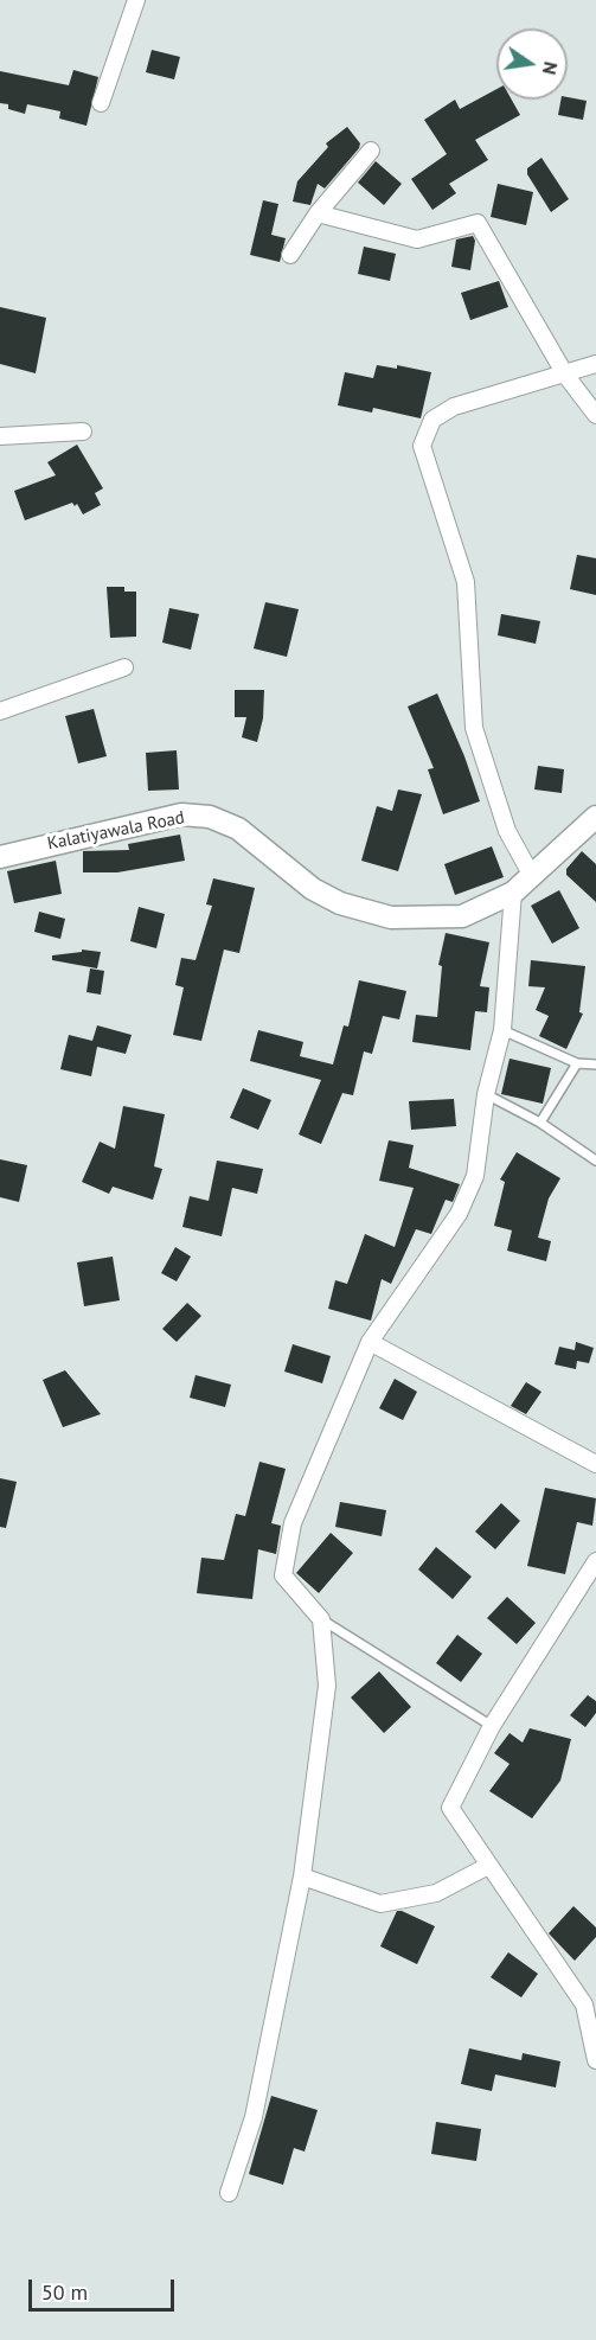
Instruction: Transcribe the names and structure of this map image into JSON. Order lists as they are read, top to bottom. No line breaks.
{"streets":{"street":["Kalatiyawala Road"]},"scale_bar":"50 m","north":"right"}
